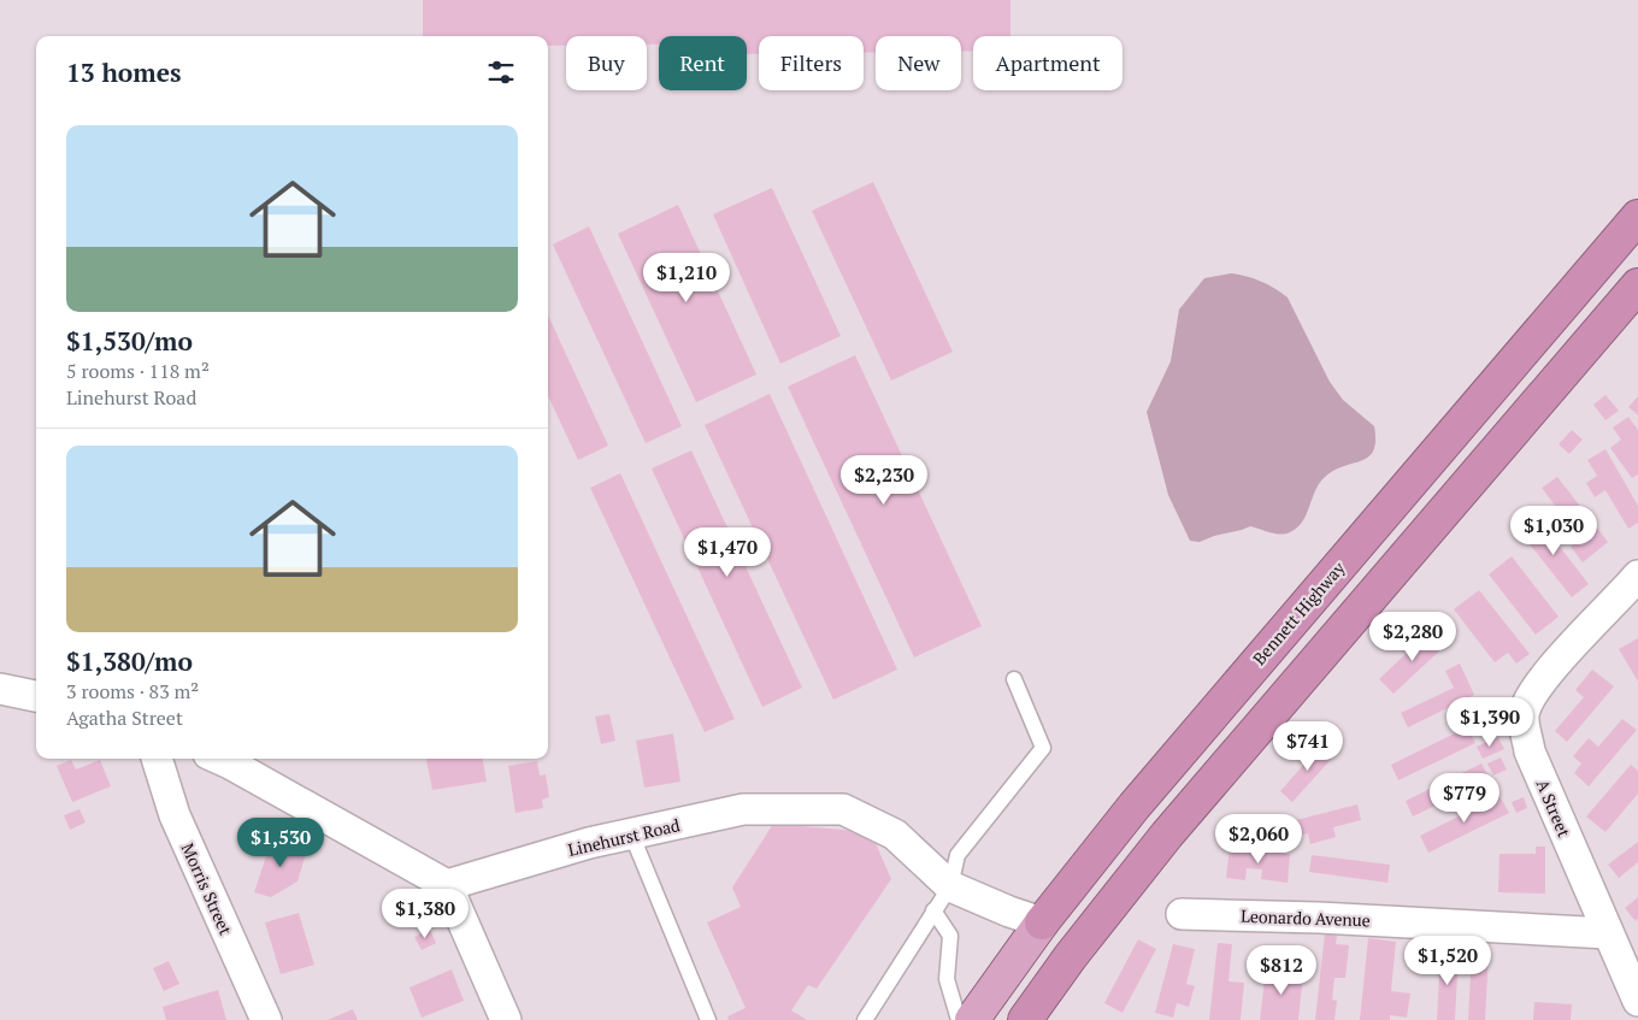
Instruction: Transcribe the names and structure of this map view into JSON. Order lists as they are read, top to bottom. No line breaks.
{"streets":{"highway":["Bennett Highway"],"street":["A Street","Linehurst Road","Morris Street","Leonardo Avenue"]},"crossings":[["Bennett Highway","Linehurst Road"],["A Street","Leonardo Avenue"]],"page":{"chip":["Buy","Rent","Filters","New","Apartment"],"heading":"13 homes","list":[{"name":"$1,530/mo","note":"5 rooms · 118 m² · Linehurst Road"},{"name":"$1,380/mo","note":"3 rooms · 83 m² · Agatha Street"}],"price":["$1,210","$2,230","$1,030","$1,470","$2,280","$1,390","$741","$779","$2,060","$1,530","$1,380","$1,520","$812"]}}
